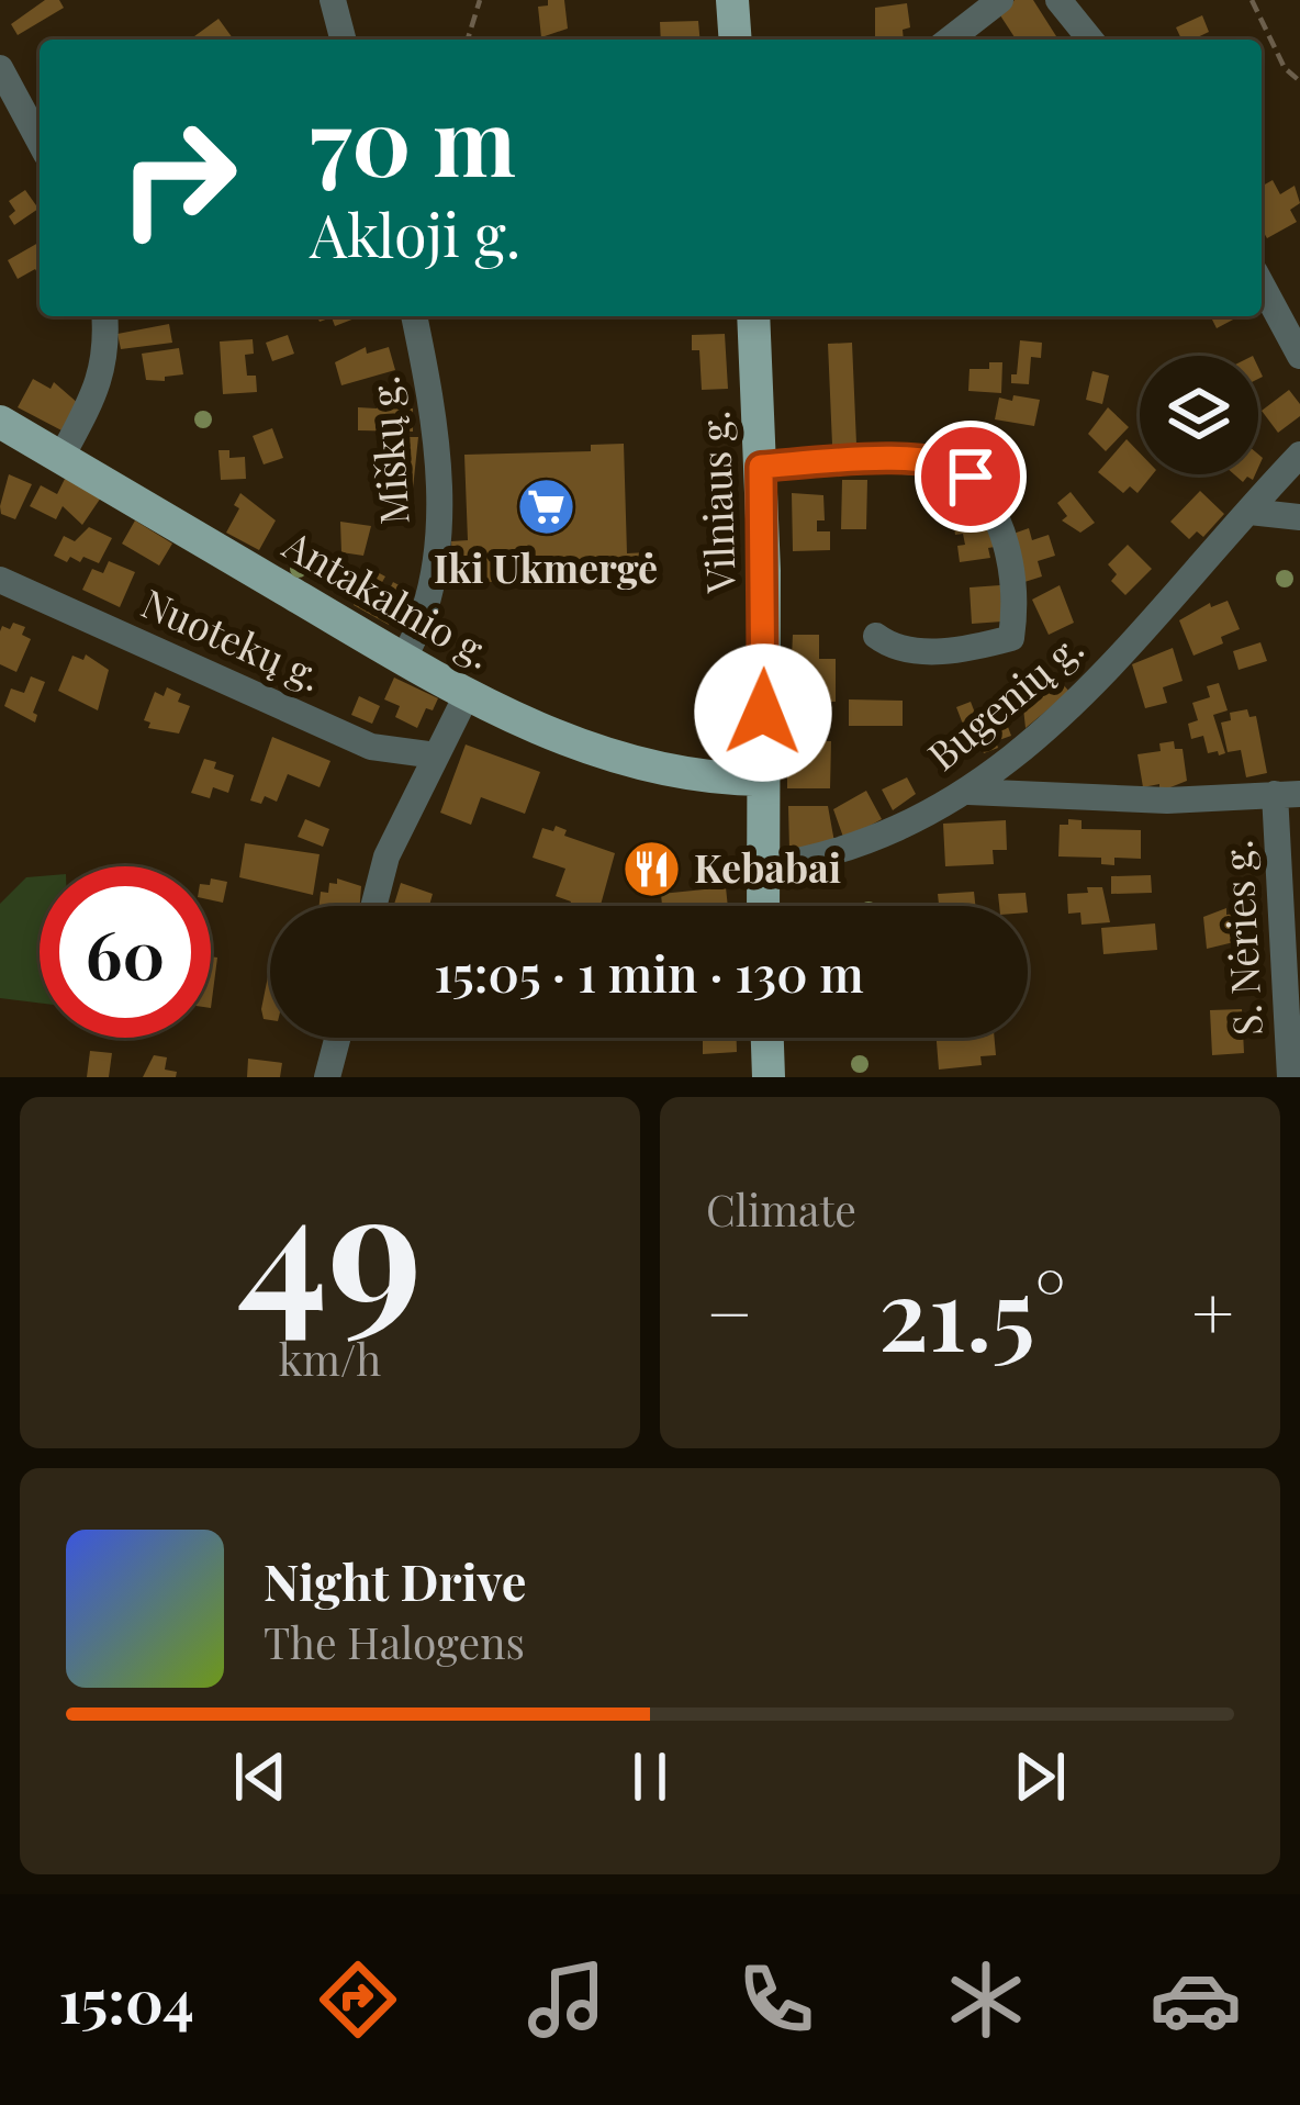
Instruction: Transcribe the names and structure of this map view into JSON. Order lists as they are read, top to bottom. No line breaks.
{"streets":{"main road":["Vilniaus g.","Antakalnio g."],"street":["Miškų g.","Nuotekų g.","Bugenių g.","S. Nėries g."]},"crossings":[["Miškų g.","Antakalnio g."],["Vilniaus g.","Antakalnio g."],["Vilniaus g.","Bugenių g."]],"places":{"supermarket":["Iki Ukmergė"],"restaurant":["Kebabai"]},"page":{"turn":["70 m","Akloji g."],"limit":"60","trip":"15:05 · 1 min · 130 m","tile":[["49","km/h"],"Climate"],"heat":["−","21.5°","+"],"song":["Night Drive","The Halogens"],"tabs":"15:04"}}
